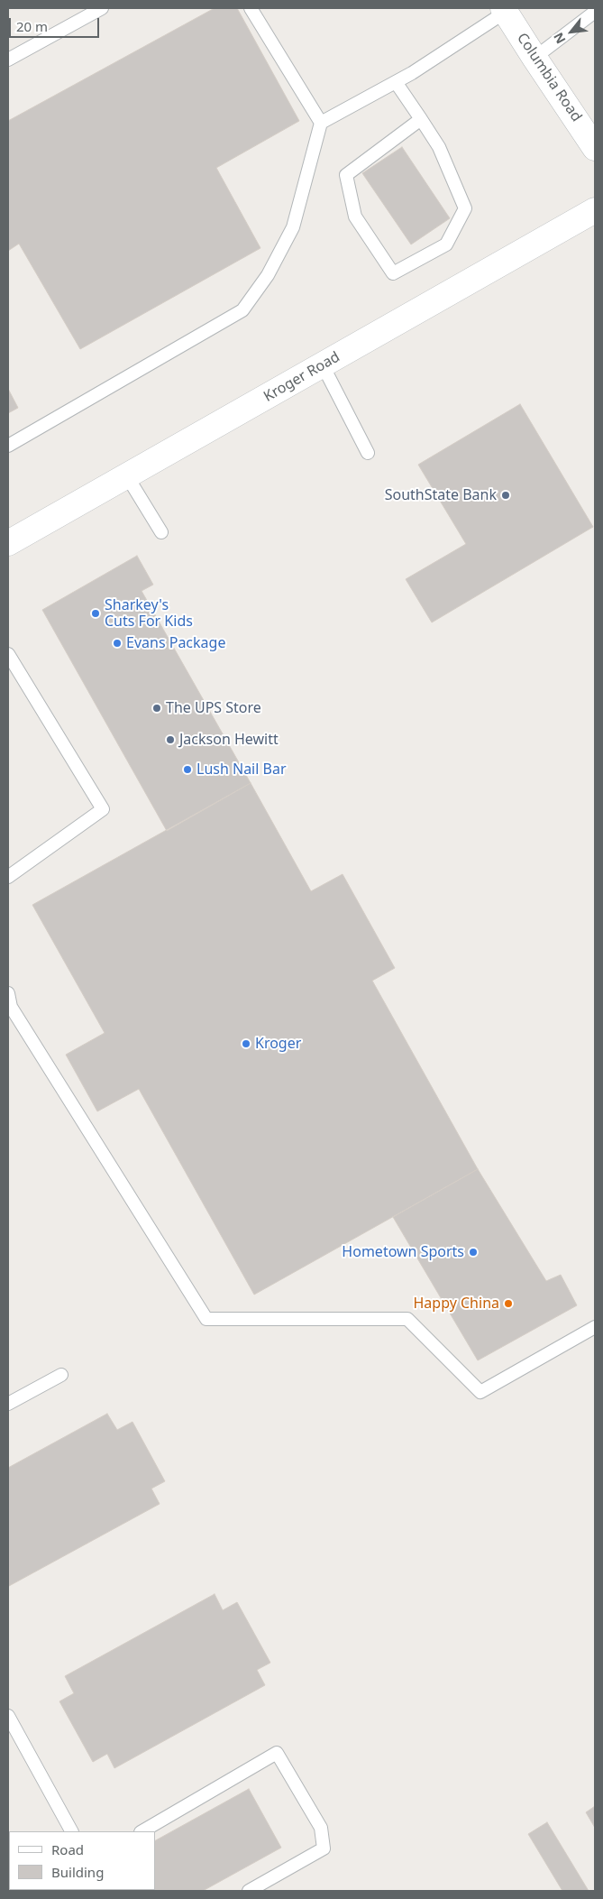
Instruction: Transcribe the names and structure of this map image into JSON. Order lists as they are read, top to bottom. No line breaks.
{"streets":{"street":["Columbia Road","Kroger Road"]},"places":["SouthState Bank","Sharkey's Cuts For Kids","Evans Package","The UPS Store","Jackson Hewitt","Lush Nail Bar","Kroger","Hometown Sports","Happy China"],"legend":["Road","Building"],"scale_bar":"20 m","north":"bottom left"}
